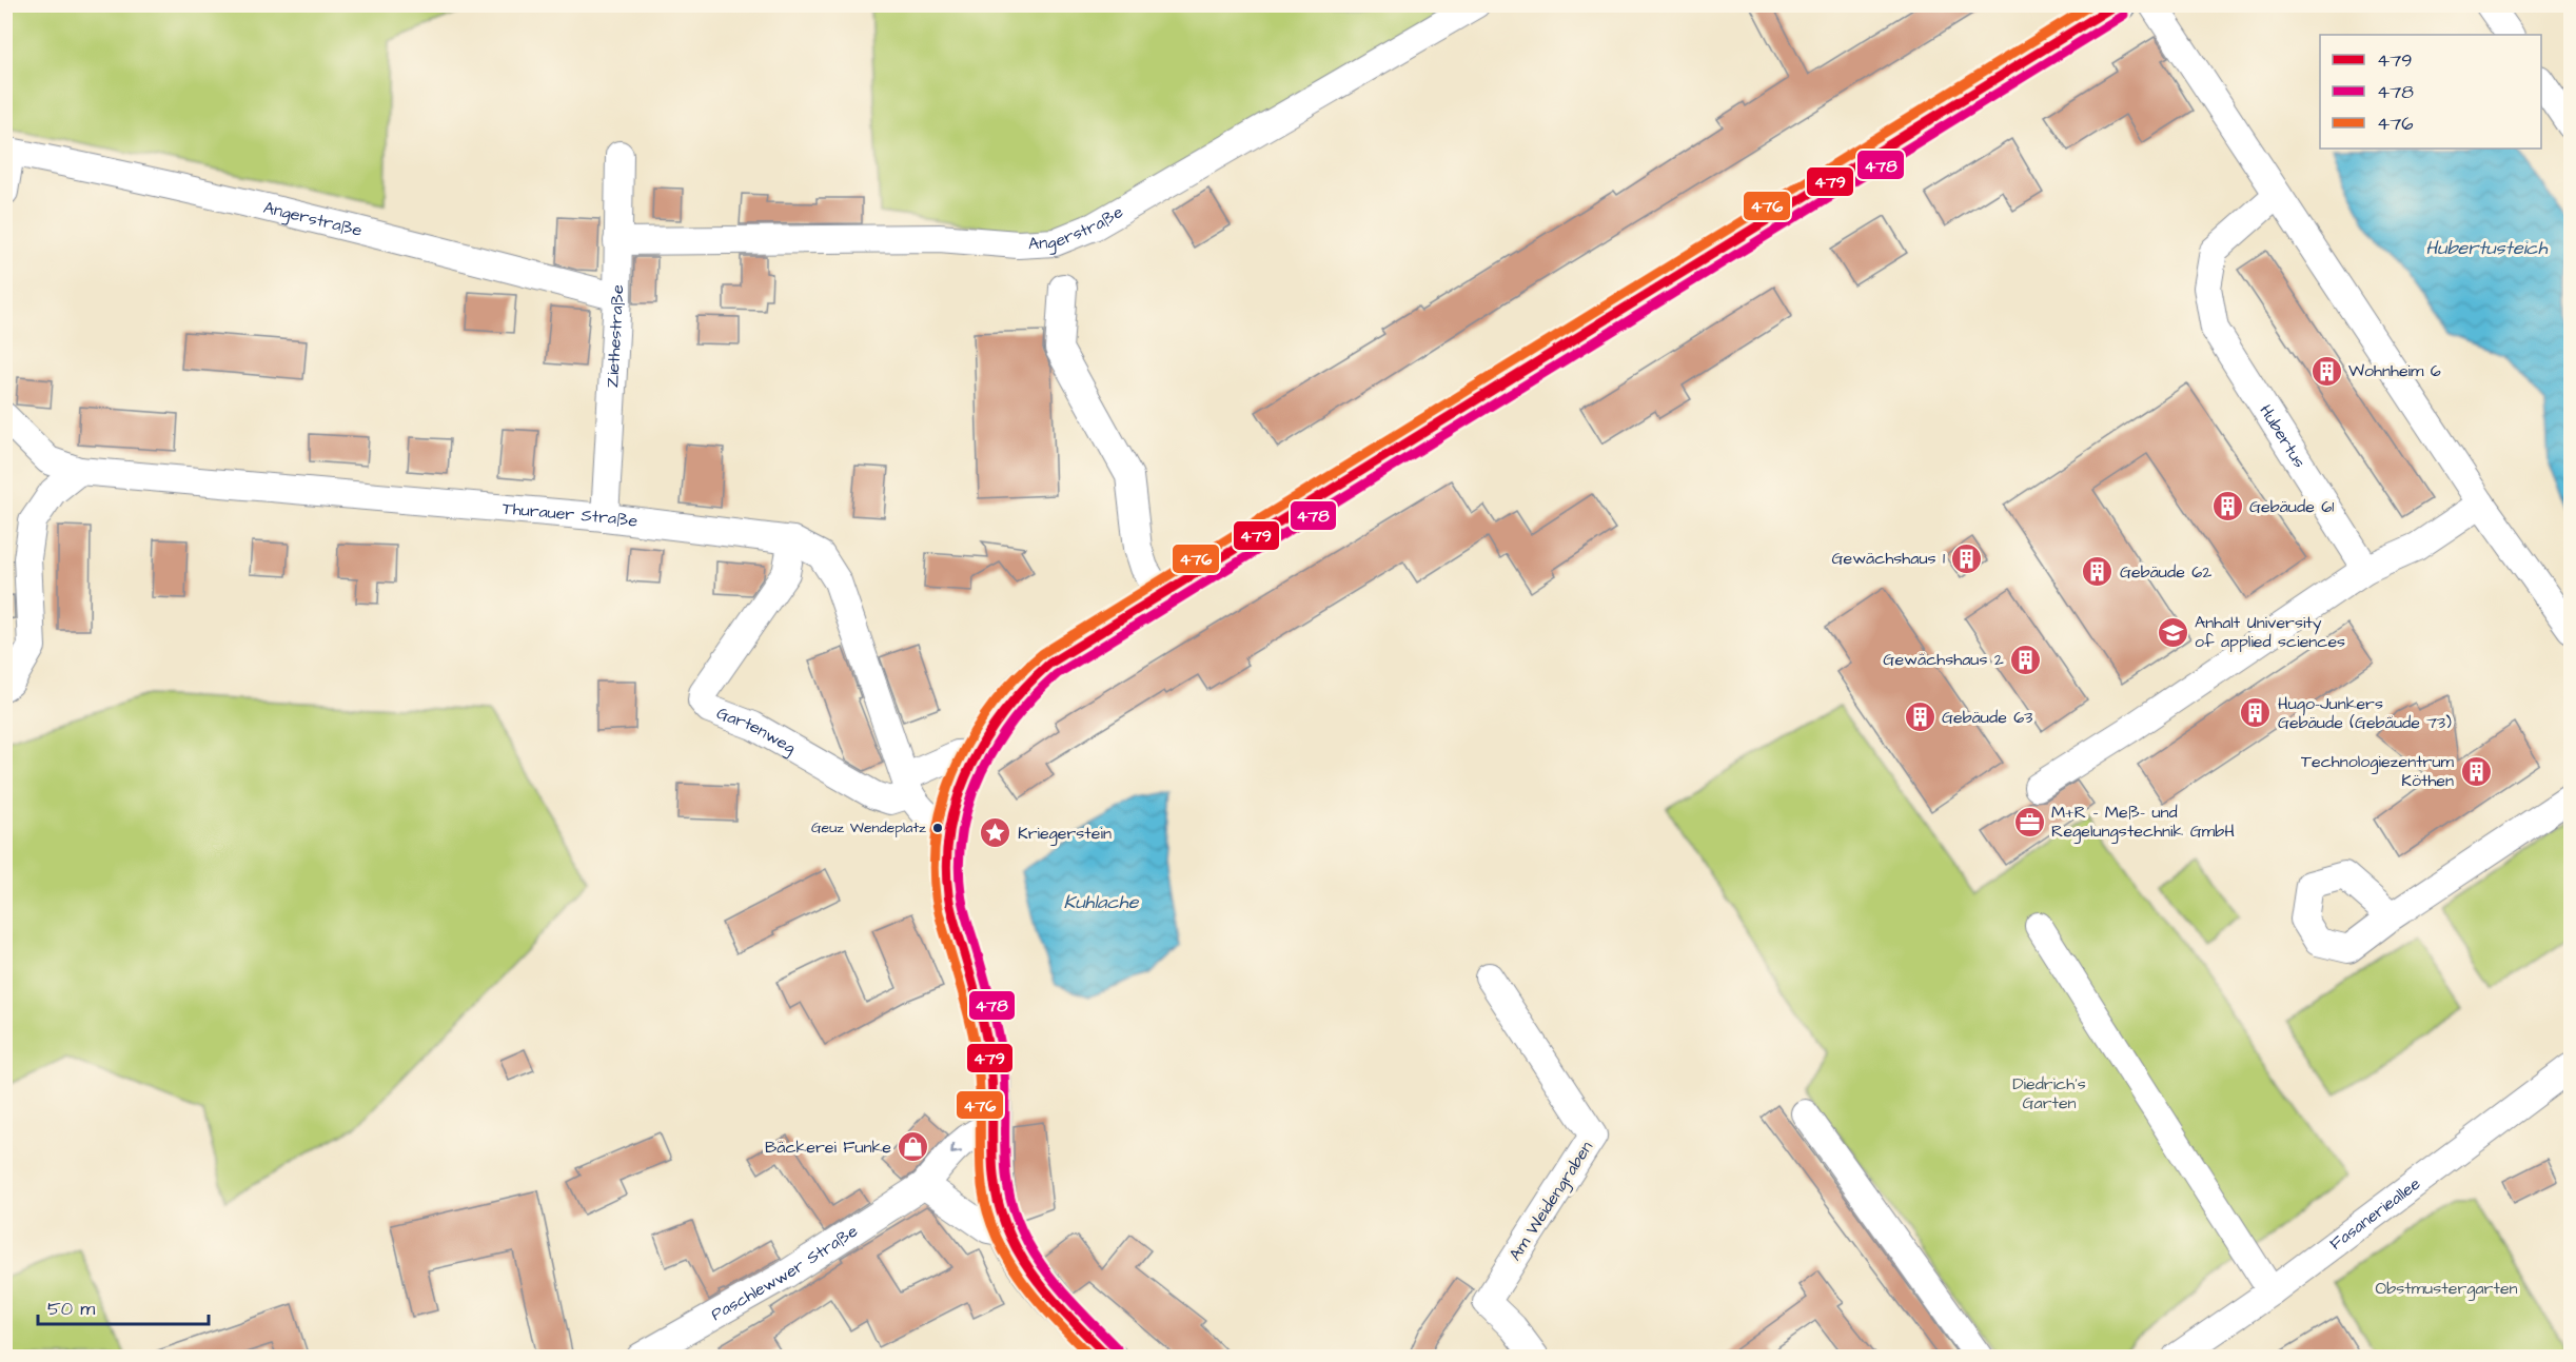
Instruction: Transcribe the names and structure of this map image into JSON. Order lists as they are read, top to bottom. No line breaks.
{"streets":{"street":["Angerstraße","Ziethestraße","Hubertus","Thurauer Straße","Gartenweg","Am Weidengraben","Fasanerieallee","Paschlewwer Straße"]},"crossings":[["Angerstraße","Ziethestraße"],["Ziethestraße","Thurauer Straße"],["Thurauer Straße","Gartenweg"]],"water":["Hubertusteich","Kuhlache"],"parks":["Diedrich's Garten","Obstmustergarten"],"places":{"building":["Wohnheim 6","Gebäude 61","Gewächshaus 1","Gebäude 62","Gewächshaus 2","Hugo-Junkers Gebäude (Gebäude 73)","Gebäude 63","Technologiezentrum Köthen"],"school or university":["Anhalt University of applied sciences"],"office":["M+R - Meß- und Regelungstechnik GmbH"],"other":["Geuz Wendeplatz"],"place":["Kriegerstein"],"shop":["Bäckerei Funke"]},"lines":["transit line 479","transit line 476","transit line 478"],"legend":["479","478","476"],"scale_bar":"50 m"}
